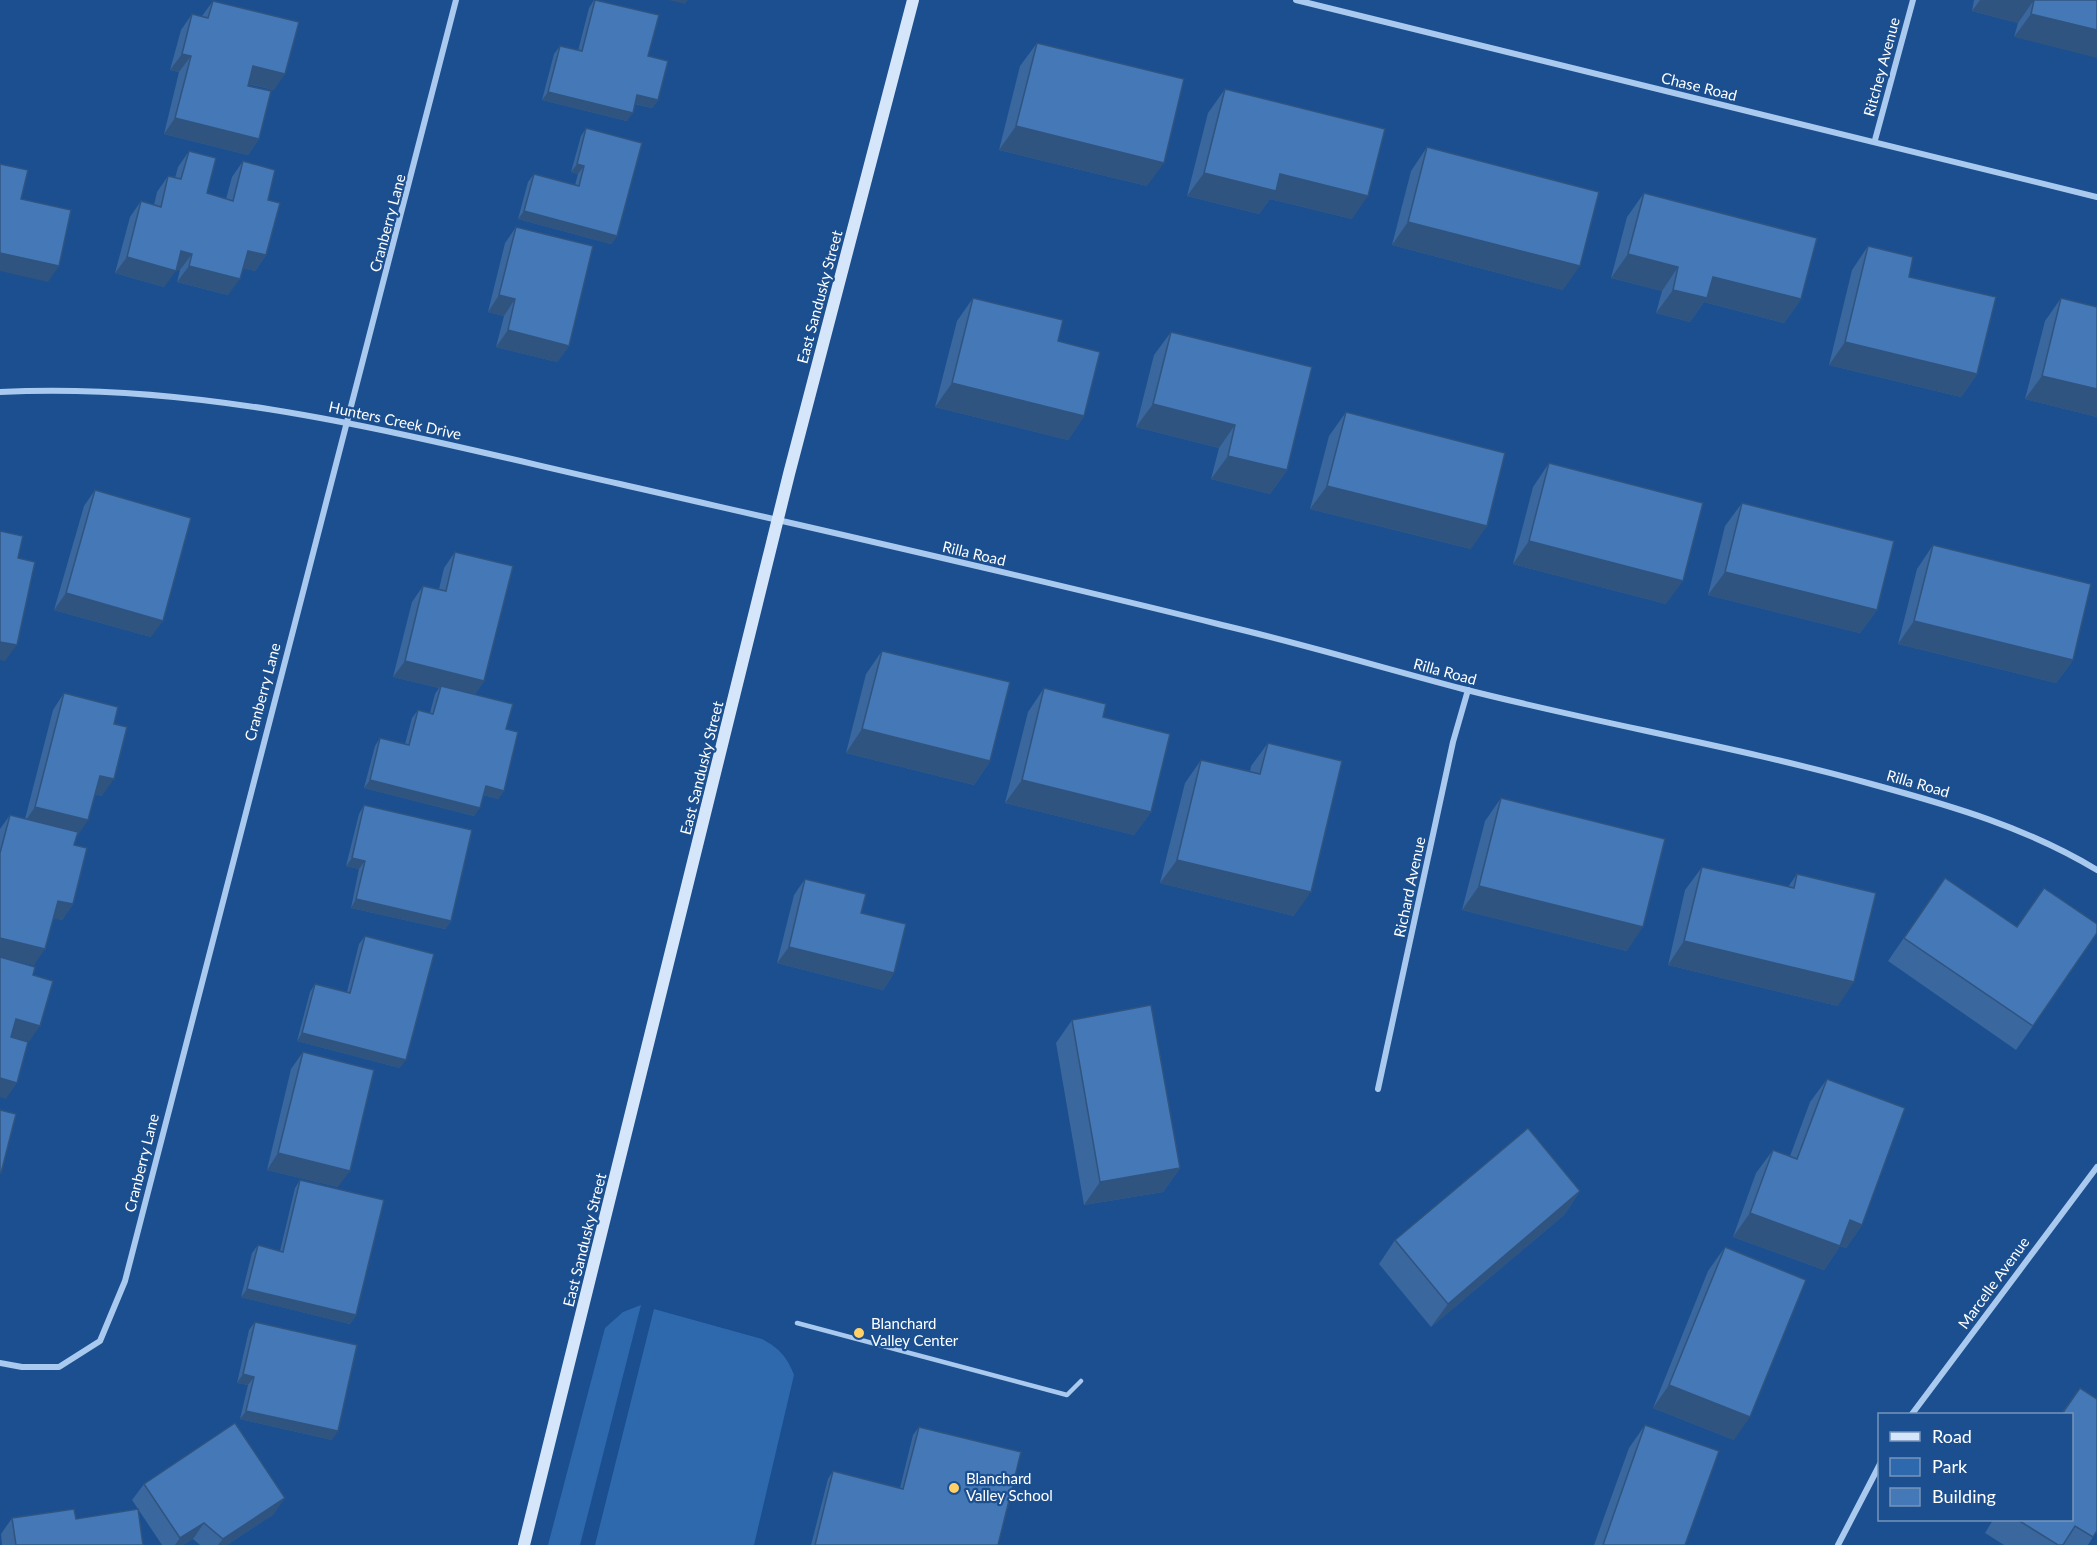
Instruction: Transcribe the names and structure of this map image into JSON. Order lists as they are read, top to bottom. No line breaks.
{"streets":{"main road":["East Sandusky Street"],"street":["Ritchey Avenue","Chase Road","Cranberry Lane","Hunters Creek Drive","Rilla Road","Richard Avenue","Marcelle Avenue"]},"crossings":[["Ritchey Avenue","Chase Road"],["Cranberry Lane","Hunters Creek Drive"],["East Sandusky Street","Hunters Creek Drive"],["East Sandusky Street","Rilla Road"],["Hunters Creek Drive","Rilla Road"],["Rilla Road","Richard Avenue"]],"places":["Blanchard Valley Center","Blanchard Valley School"],"legend":["Road","Park","Building"]}
